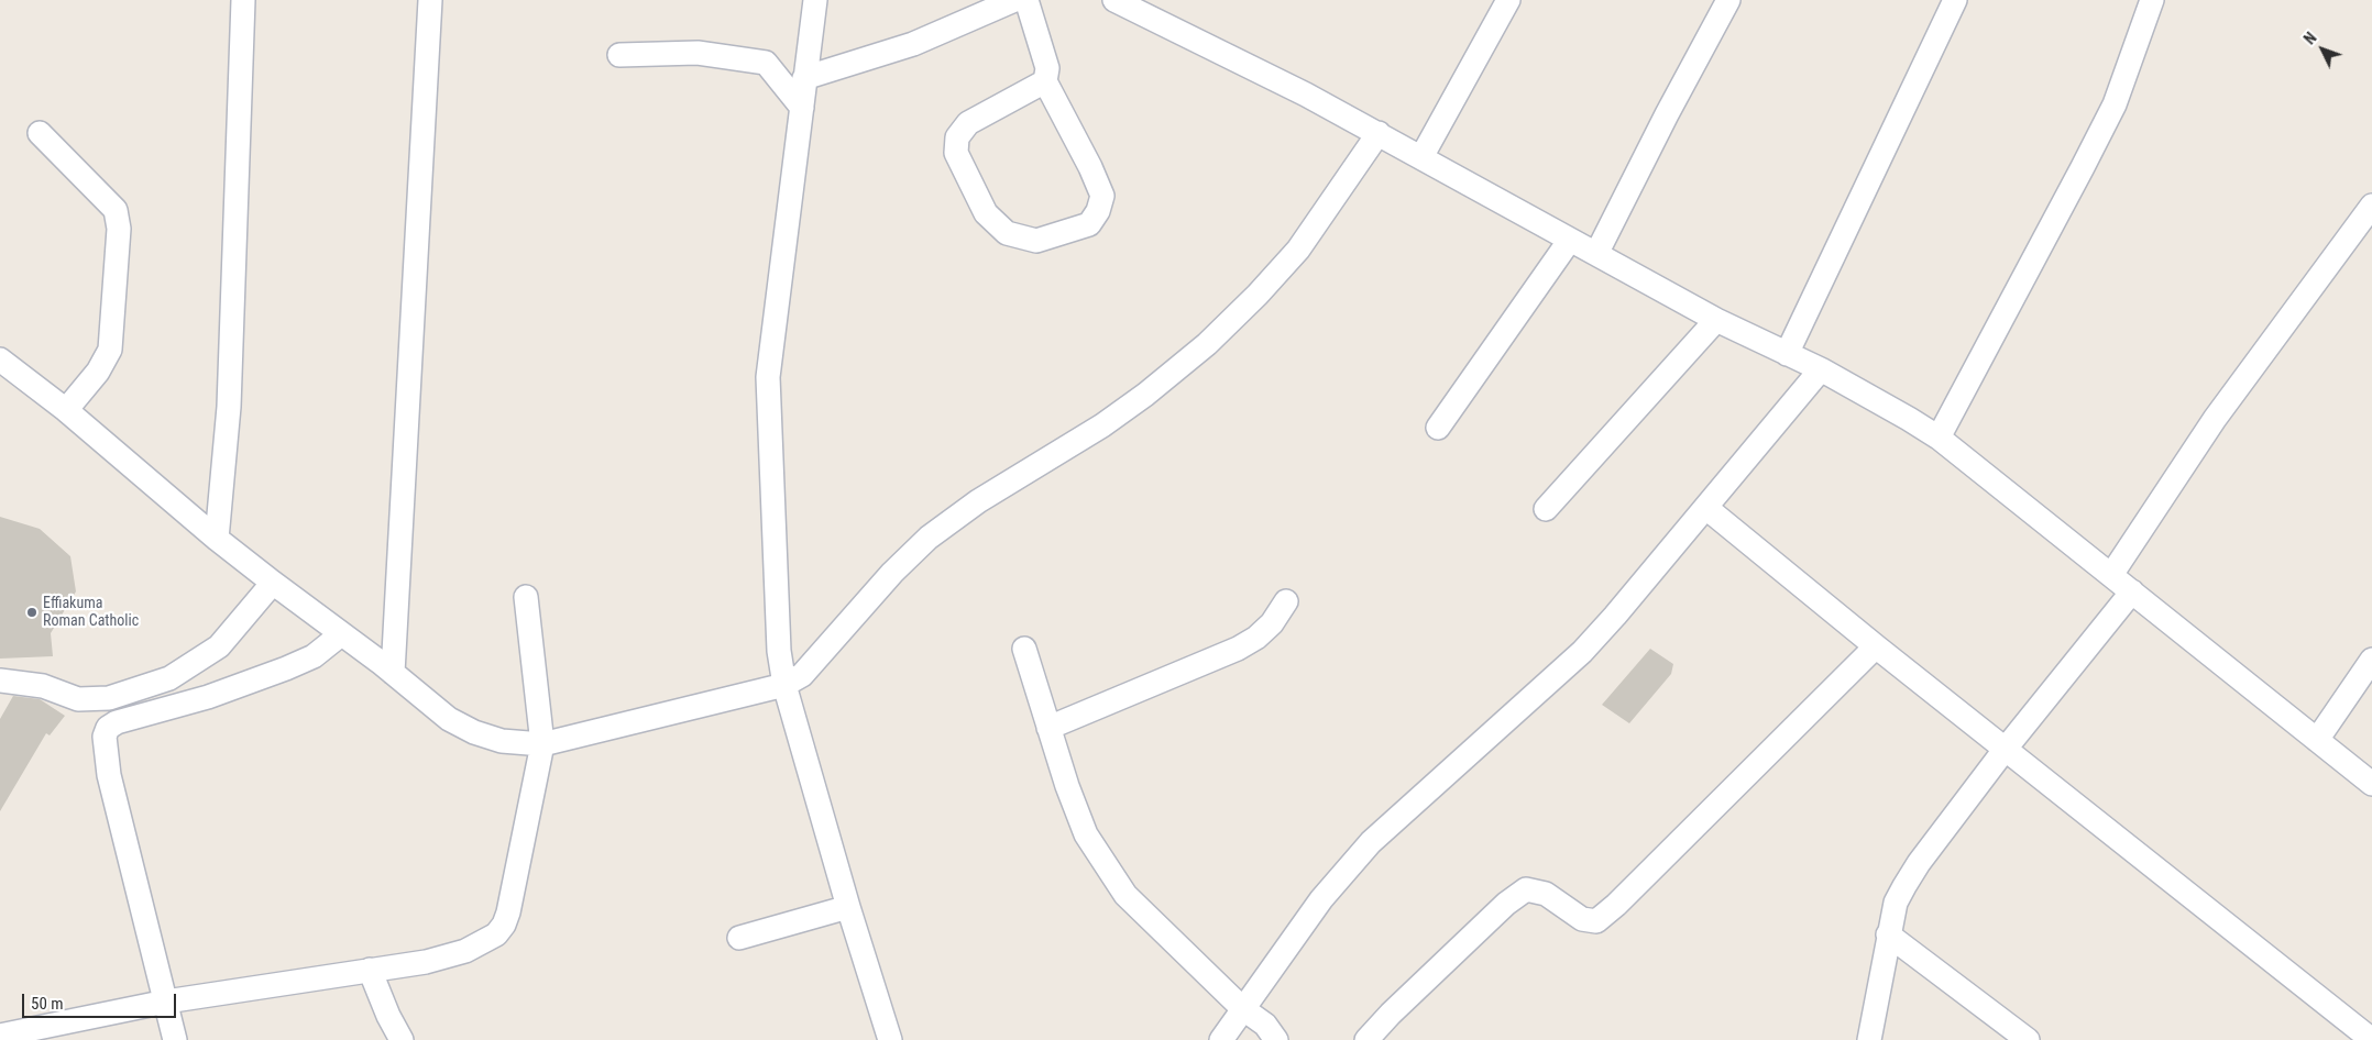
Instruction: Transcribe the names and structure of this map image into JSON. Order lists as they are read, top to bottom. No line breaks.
{"places":["Effiakuma Roman Catholic"],"scale_bar":"50 m","north":"top left"}
